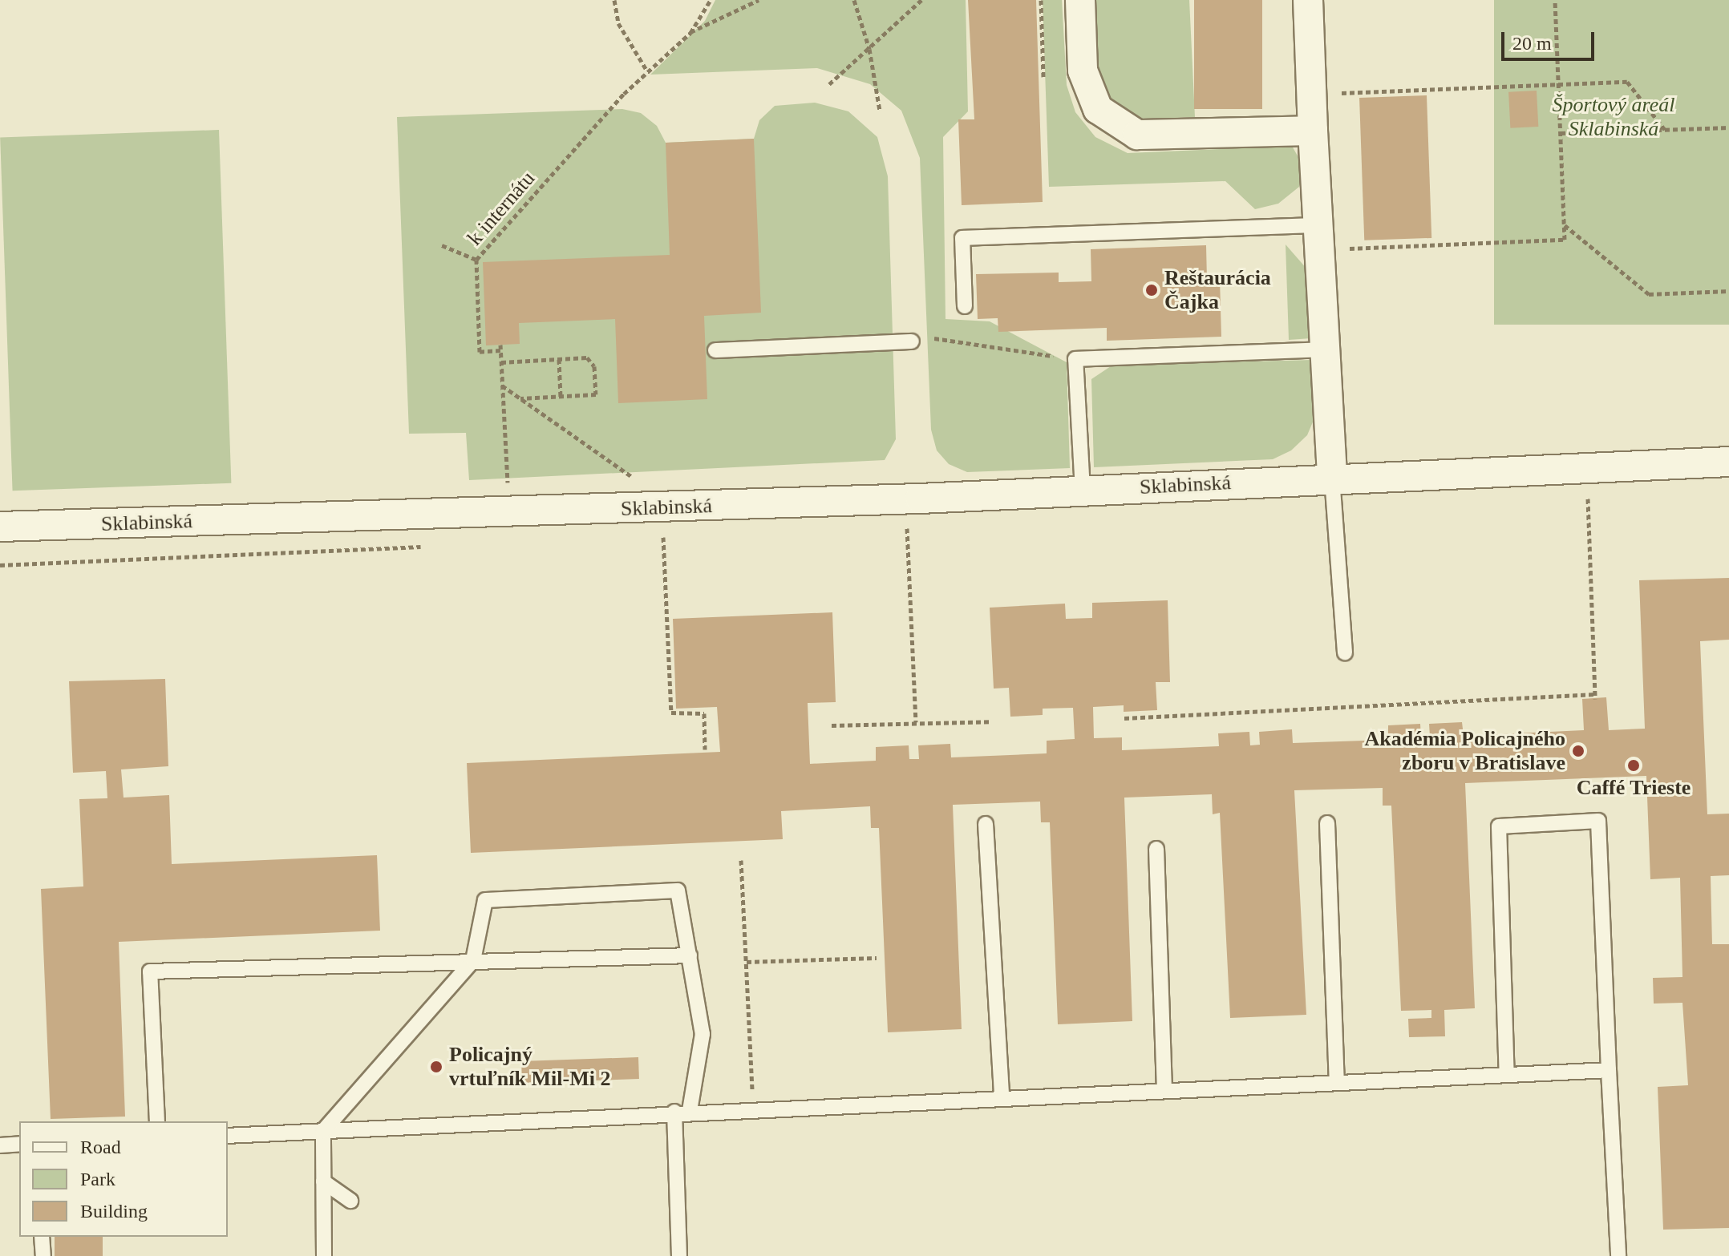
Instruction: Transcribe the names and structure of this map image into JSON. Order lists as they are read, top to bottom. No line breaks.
{"streets":{"street":["Sklabinská"],"path":["k internátu"]},"parks":["Športový areál Sklabinská"],"places":["Reštaurácia Čajka","Akadémia Policajného zboru v Bratislave","Caffé Trieste","Policajný vrtuľník Mil-Mi 2"],"legend":["Road","Park","Building"],"scale_bar":"20 m"}
